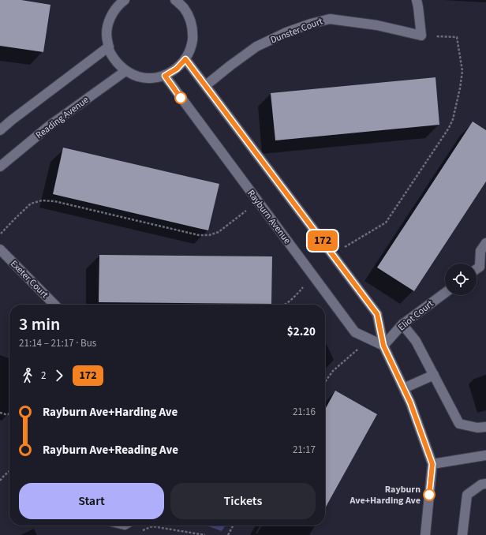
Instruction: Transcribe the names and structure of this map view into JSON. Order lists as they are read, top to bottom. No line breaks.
{"streets":{"street":["Dunster Court","Reading Avenue","Rayburn Avenue","Exeter Court","Eliot Court"]},"crossings":[["Rayburn Avenue","Eliot Court"]],"places":["Rayburn Ave+Harding Ave"],"lines":["bus line 172"],"page":{"on_map":"172","heading":["3 min","21:14 – 21:17 · Bus","$2.20"],"legs":["2","172"],"list":[{"name":"Rayburn Ave+Harding Ave","value":"21:16"},{"name":"Rayburn Ave+Reading Ave","value":"21:17"}],"buttons":["Start","Tickets"]}}
